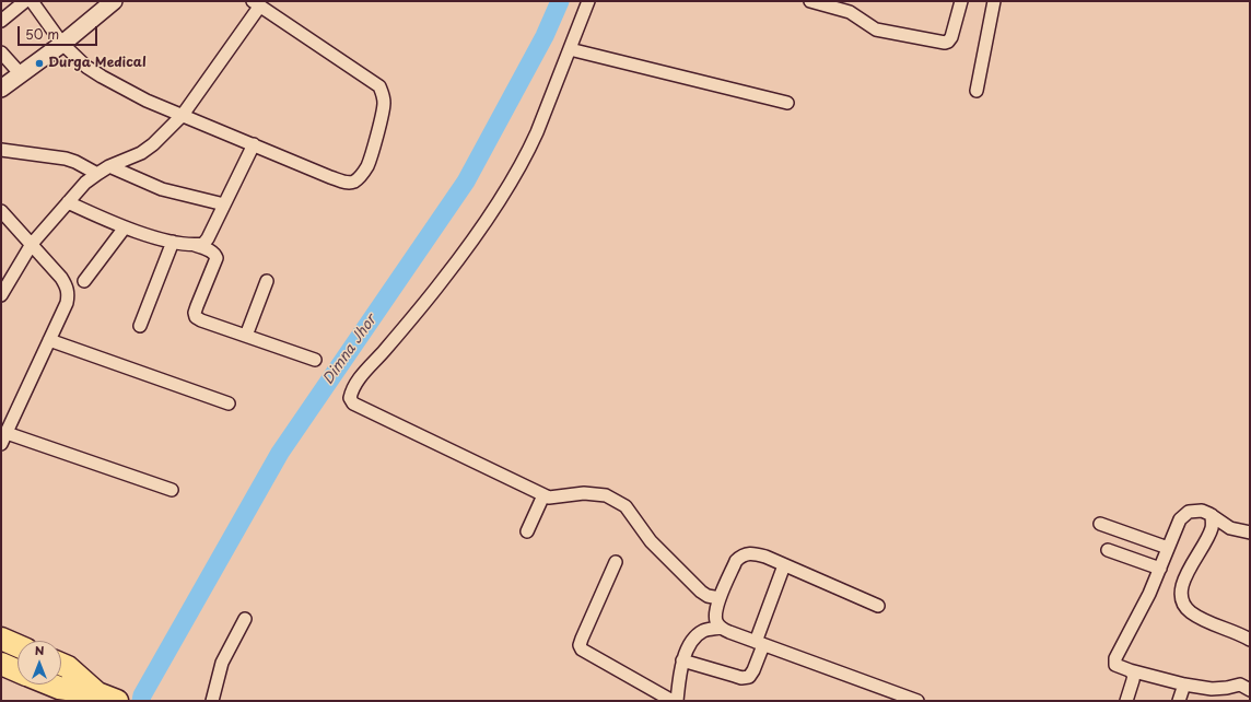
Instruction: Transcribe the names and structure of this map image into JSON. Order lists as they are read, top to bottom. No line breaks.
{"water":["Dimna Jhor"],"places":["Durga Medical"],"scale_bar":"50 m","north":"top"}
